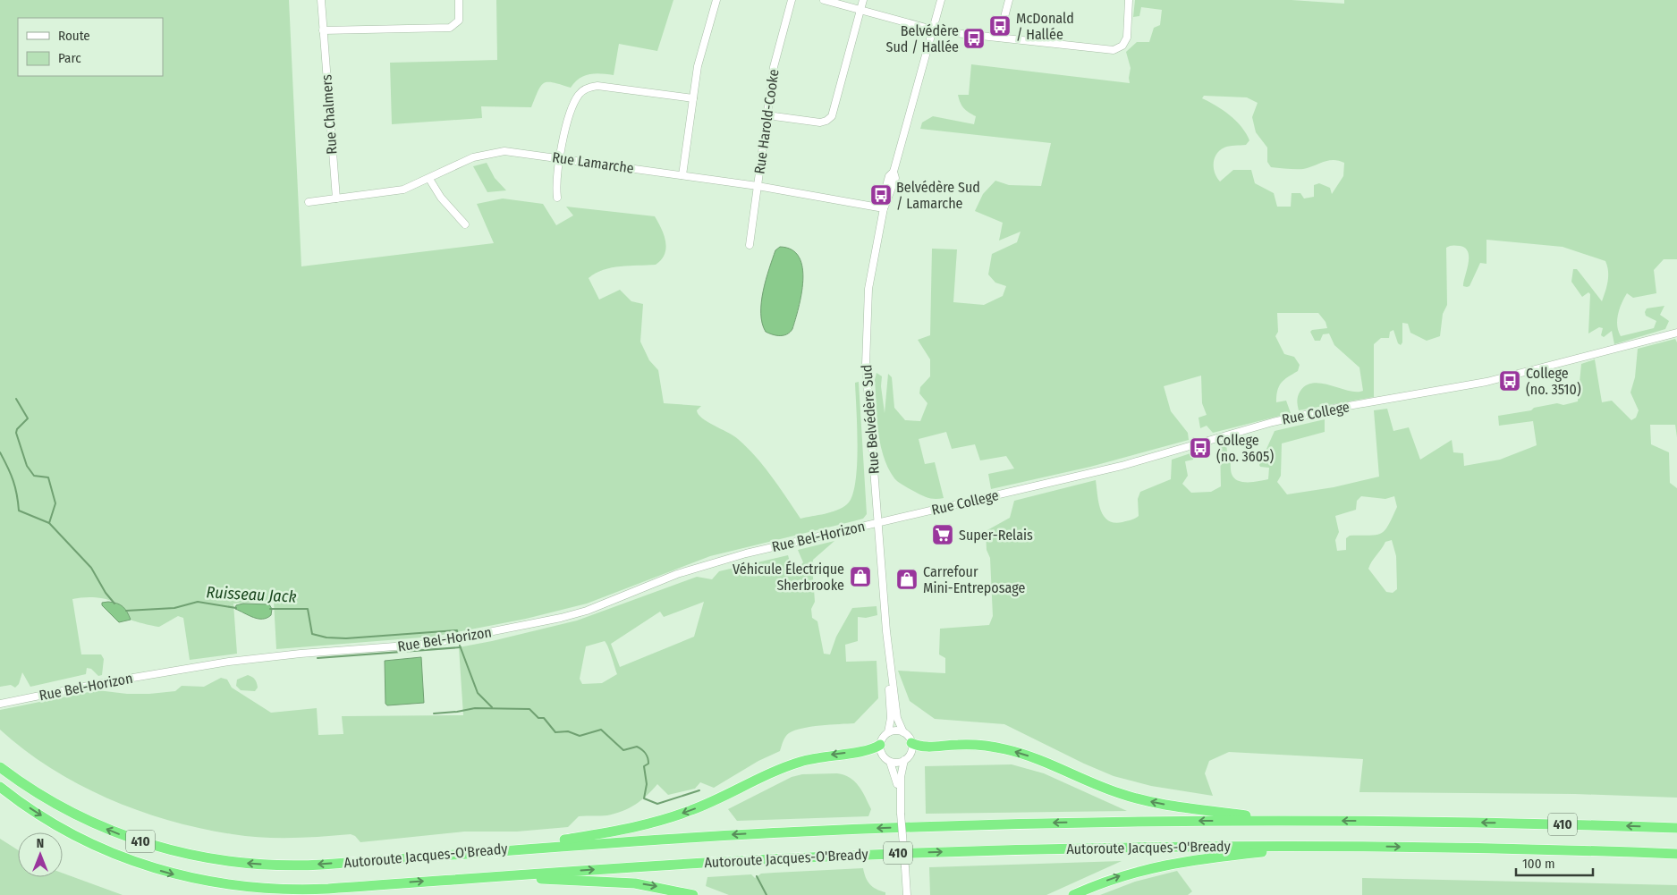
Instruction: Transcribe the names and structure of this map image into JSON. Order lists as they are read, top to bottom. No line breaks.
{"streets":{"highway":["410","Autoroute Jacques-O'Bready"],"street":["Rue Chalmers","Rue Harold-Cooke","Rue Lamarche","Rue College","Rue Belvédère Sud","Rue Bel-Horizon"]},"crossings":[["Rue Chalmers","Rue Lamarche"],["Rue Harold-Cooke","Rue Lamarche"],["Rue Lamarche","Rue Belvédère Sud"],["Rue College","Rue Belvédère Sud"],["Rue College","Rue Bel-Horizon"],["Rue Belvédère Sud","Rue Bel-Horizon"]],"water":["Ruisseau Jack"],"places":{"bus stop":["McDonald / Hallée","Belvédère Sud / Hallée","Belvédère Sud / Lamarche","College (no. 3510)","College (no. 3605)"],"supermarket":["Super-Relais"],"shop":["Véhicule Électrique Sherbrooke","Carrefour Mini-Entreposage"]},"legend":["Route","Parc"],"scale_bar":"100 m","north":"top"}
